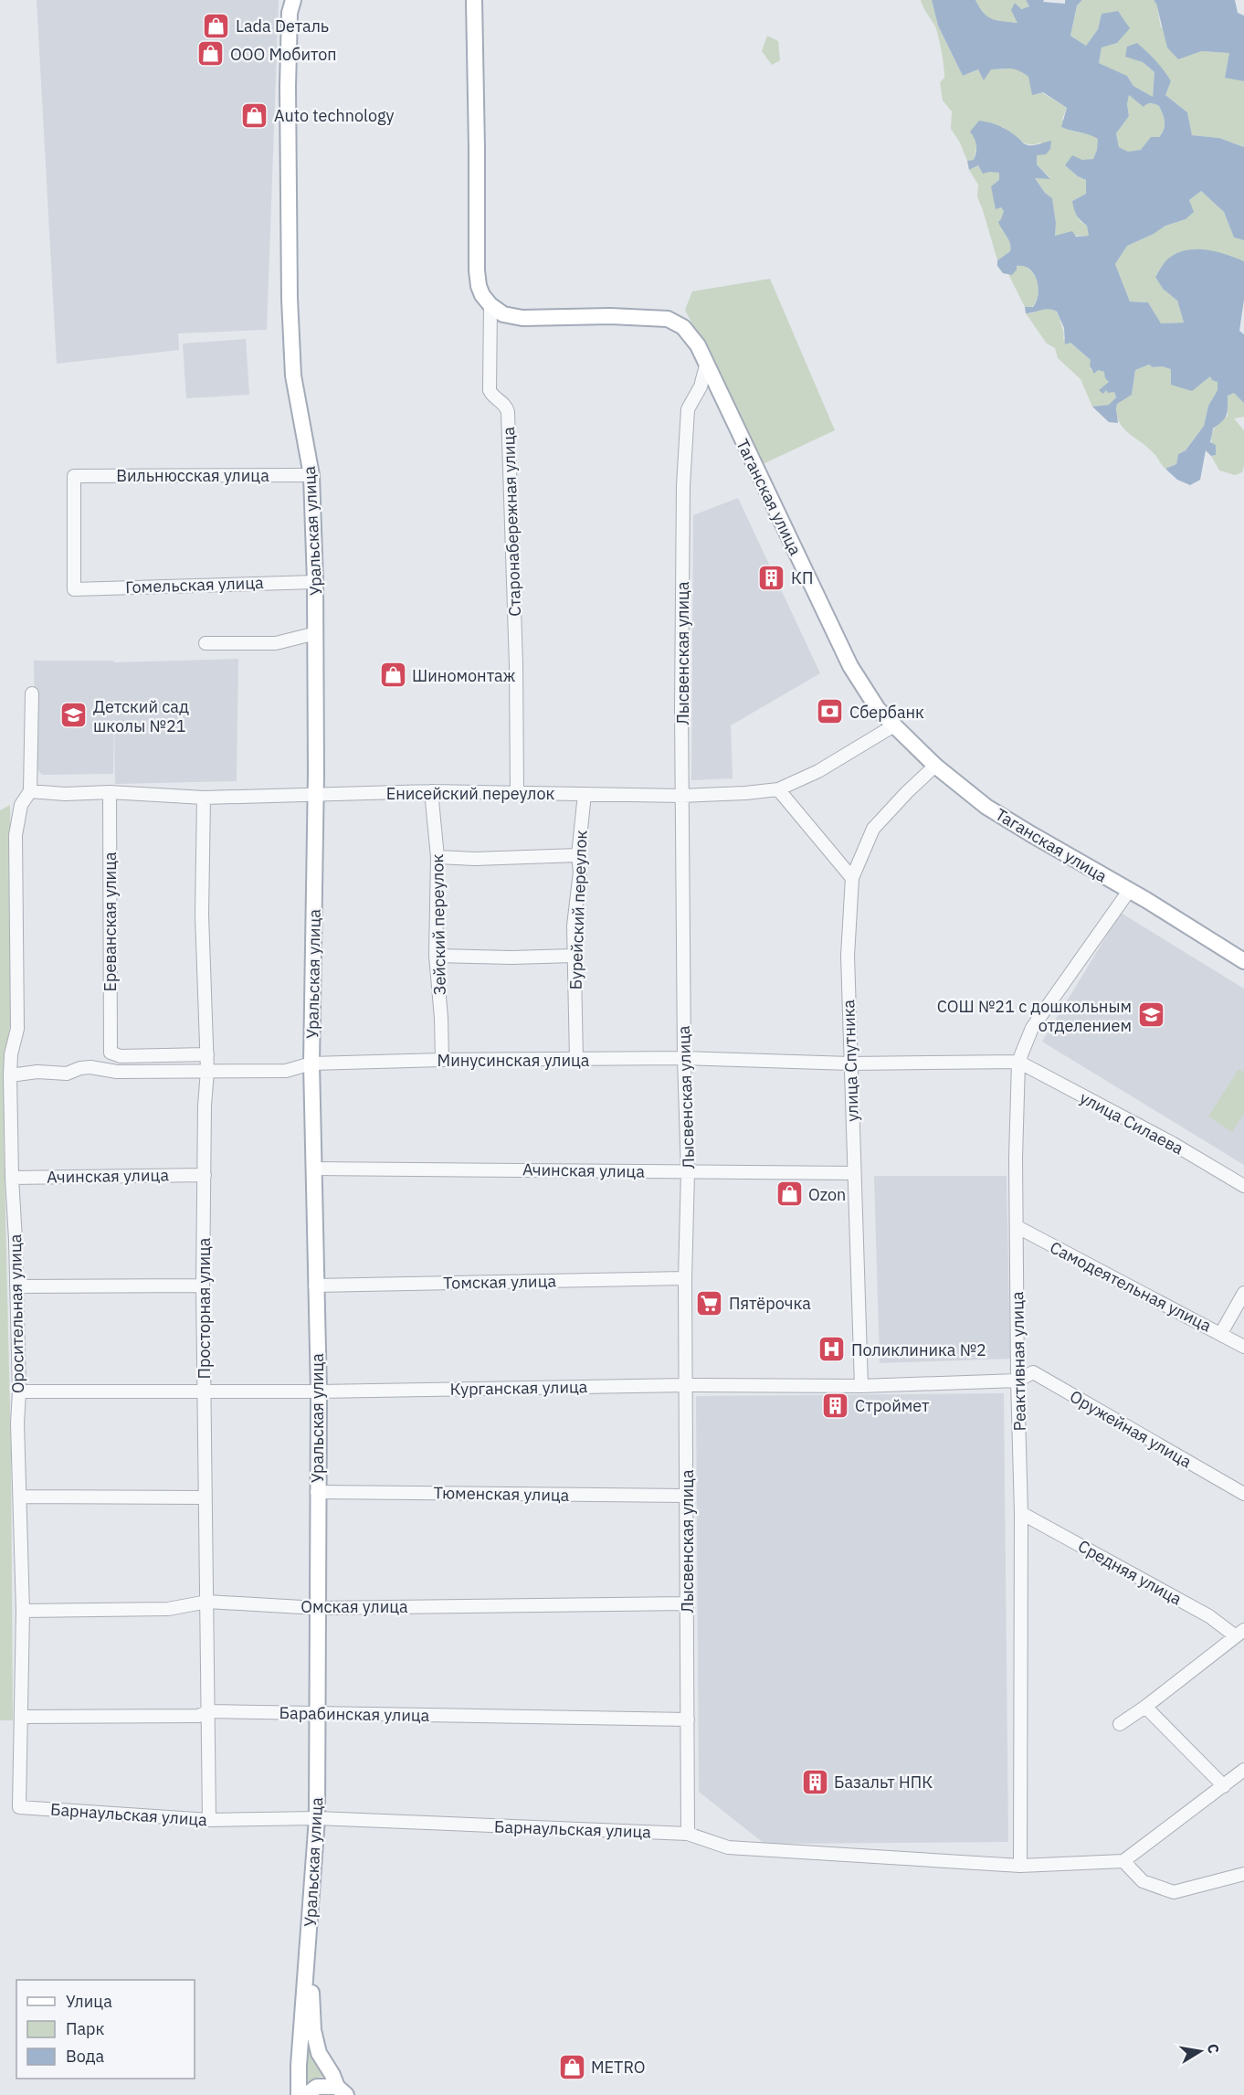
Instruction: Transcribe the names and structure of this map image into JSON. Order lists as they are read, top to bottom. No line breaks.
{"streets":{"main road":["Таганская улица","Старонабережная улица","Уральская улица"],"street":["Вильнюсская улица","Гомельская улица","Лысвенская улица","Енисейский переулок","Бурейский переулок","Ереванская улица","Зейский переулок","Минусинская улица","улица Спутника","улица Силаева","Ачинская улица","Томская улица","Самодеятельная улица","Просторная улица","Оросительная улица","Реактивная улица","Курганская улица","Оружейная улица","Тюменская улица","Средняя улица","Омская улица","Барабинская улица","Барнаульская улица"]},"crossings":[["Вильнюсская улица","Уральская улица"],["Вильнюсская улица","Гомельская улица"],["Таганская улица","Старонабережная улица"],["Таганская улица","Лысвенская улица"],["Таганская улица","Енисейский переулок"],["Таганская улица","улица Спутника"],["Таганская улица","Реактивная улица"],["Старонабережная улица","Енисейский переулок"],["Уральская улица","Гомельская улица"],["Уральская улица","Енисейский переулок"],["Уральская улица","Минусинская улица"],["Уральская улица","Ачинская улица"],["Уральская улица","Томская улица"],["Уральская улица","Курганская улица"],["Уральская улица","Тюменская улица"],["Уральская улица","Омская улица"],["Уральская улица","Барабинская улица"],["Уральская улица","Барнаульская улица"],["Лысвенская улица","Енисейский переулок"],["Лысвенская улица","Минусинская улица"],["Лысвенская улица","Ачинская улица"],["Лысвенская улица","Томская улица"],["Лысвенская улица","Курганская улица"],["Лысвенская улица","Тюменская улица"],["Лысвенская улица","Омская улица"],["Лысвенская улица","Барабинская улица"],["Лысвенская улица","Барнаульская улица"],["Енисейский переулок","Бурейский переулок"],["Енисейский переулок","Ереванская улица"],["Енисейский переулок","Зейский переулок"],["Енисейский переулок","Просторная улица"],["Енисейский переулок","Оросительная улица"],["Бурейский переулок","Минусинская улица"],["Ереванская улица","Просторная улица"],["Зейский переулок","Минусинская улица"],["Минусинская улица","улица Спутника"],["Минусинская улица","улица Силаева"],["Минусинская улица","Просторная улица"],["Минусинская улица","Оросительная улица"],["Минусинская улица","Реактивная улица"],["улица Спутника","Ачинская улица"],["улица Спутника","Курганская улица"],["улица Силаева","Реактивная улица"],["Ачинская улица","Просторная улица"],["Ачинская улица","Оросительная улица"],["Самодеятельная улица","Реактивная улица"],["Просторная улица","Курганская улица"],["Просторная улица","Омская улица"],["Просторная улица","Барабинская улица"],["Просторная улица","Барнаульская улица"],["Оросительная улица","Курганская улица"],["Оросительная улица","Омская улица"],["Оросительная улица","Барабинская улица"],["Оросительная улица","Барнаульская улица"],["Реактивная улица","Курганская улица"],["Реактивная улица","Оружейная улица"],["Реактивная улица","Средняя улица"],["Реактивная улица","Барнаульская улица"],["Курганская улица","Оружейная улица"]],"places":{"shop":["Lada Dеталь","ООО Мобитоп","Auto technology","Шиномонтаж","Ozon","METRO"],"building":["КП","Строймет","Базальт НПК"],"bank":["Сбербанк"],"school or university":["Детский сад школы №21","СОШ №21 с дошкольным отделением"],"supermarket":["Пятёрочка"],"hospital":["Поликлиника №2"]},"legend":["Улица","Парк","Вода"],"north":"right"}
